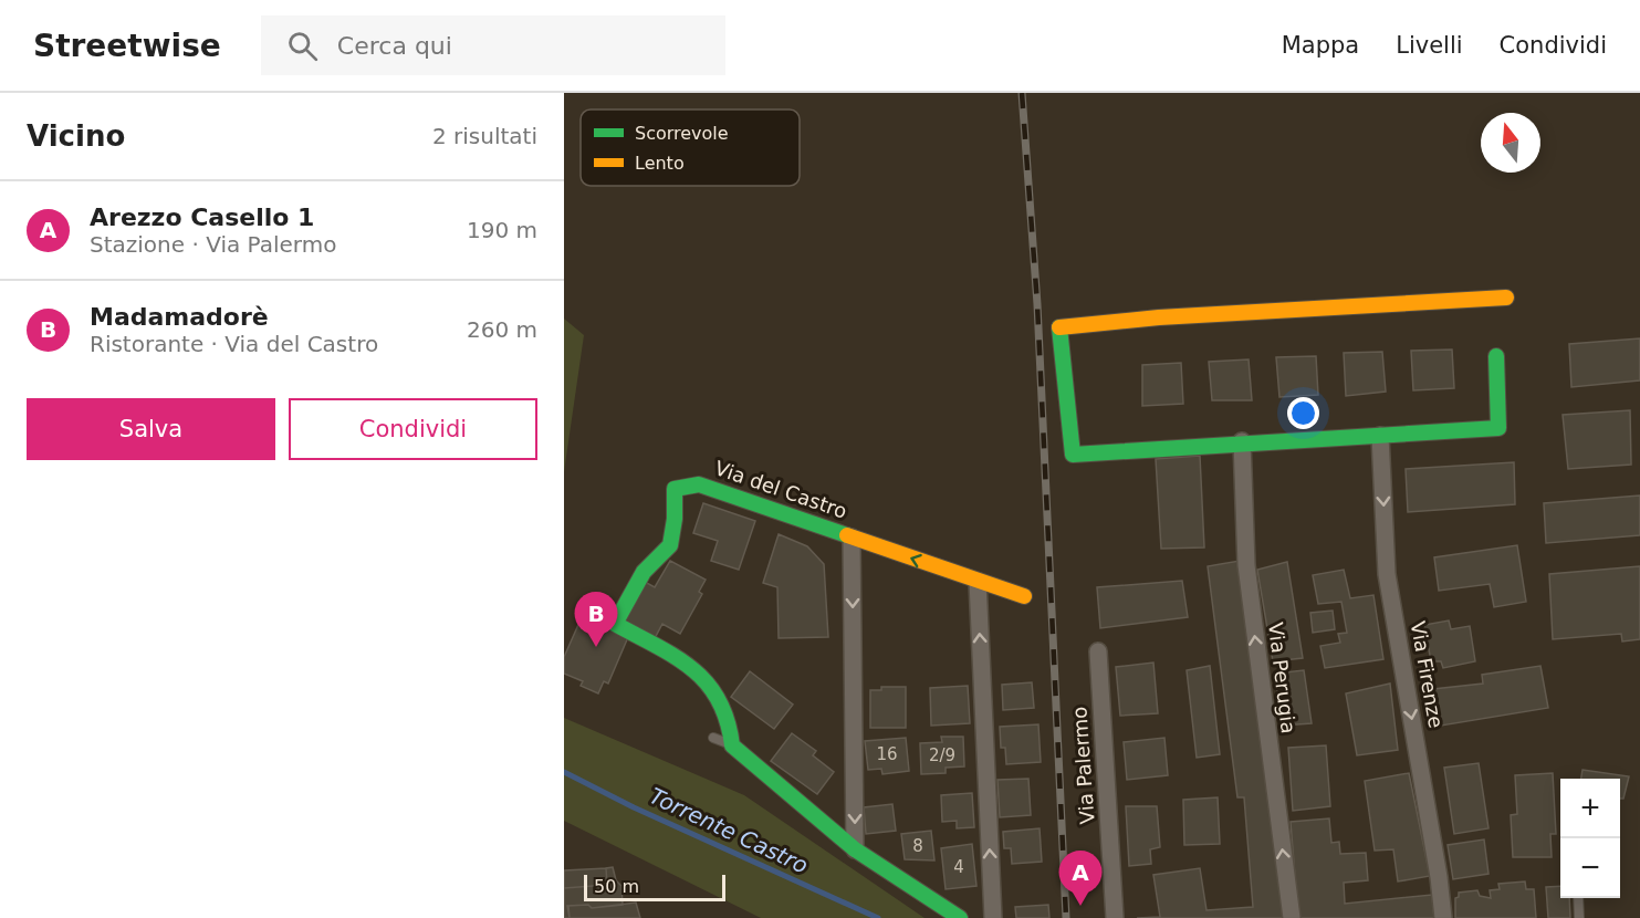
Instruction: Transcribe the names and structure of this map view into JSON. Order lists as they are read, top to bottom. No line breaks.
{"streets":{"street":["Via del Castro","Via Firenze","Via Perugia","Via Palermo"]},"one_way":["Via Firenze","Via Perugia"],"water":["Torrente Castro"],"house_numbers":["16","2/9","8","4"],"legend":["Scorrevole","Lento"],"scale_bar":"50 m","north":"top","page":{"header":"Streetwise","search":"Cerca qui","nav":["Mappa","Livelli","Condividi"],"heading":["Vicino","2 risultati"],"list":[{"mark":"A","name":"Arezzo Casello 1","note":"Stazione · Via Palermo","value":"190 m"},{"mark":"B","name":"Madamadorè","note":"Ristorante · Via del Castro","value":"260 m"}],"buttons":["Salva","Condividi"],"pins":["B","A"],"map_buttons":["+","−"],"scale":"50 m"}}
